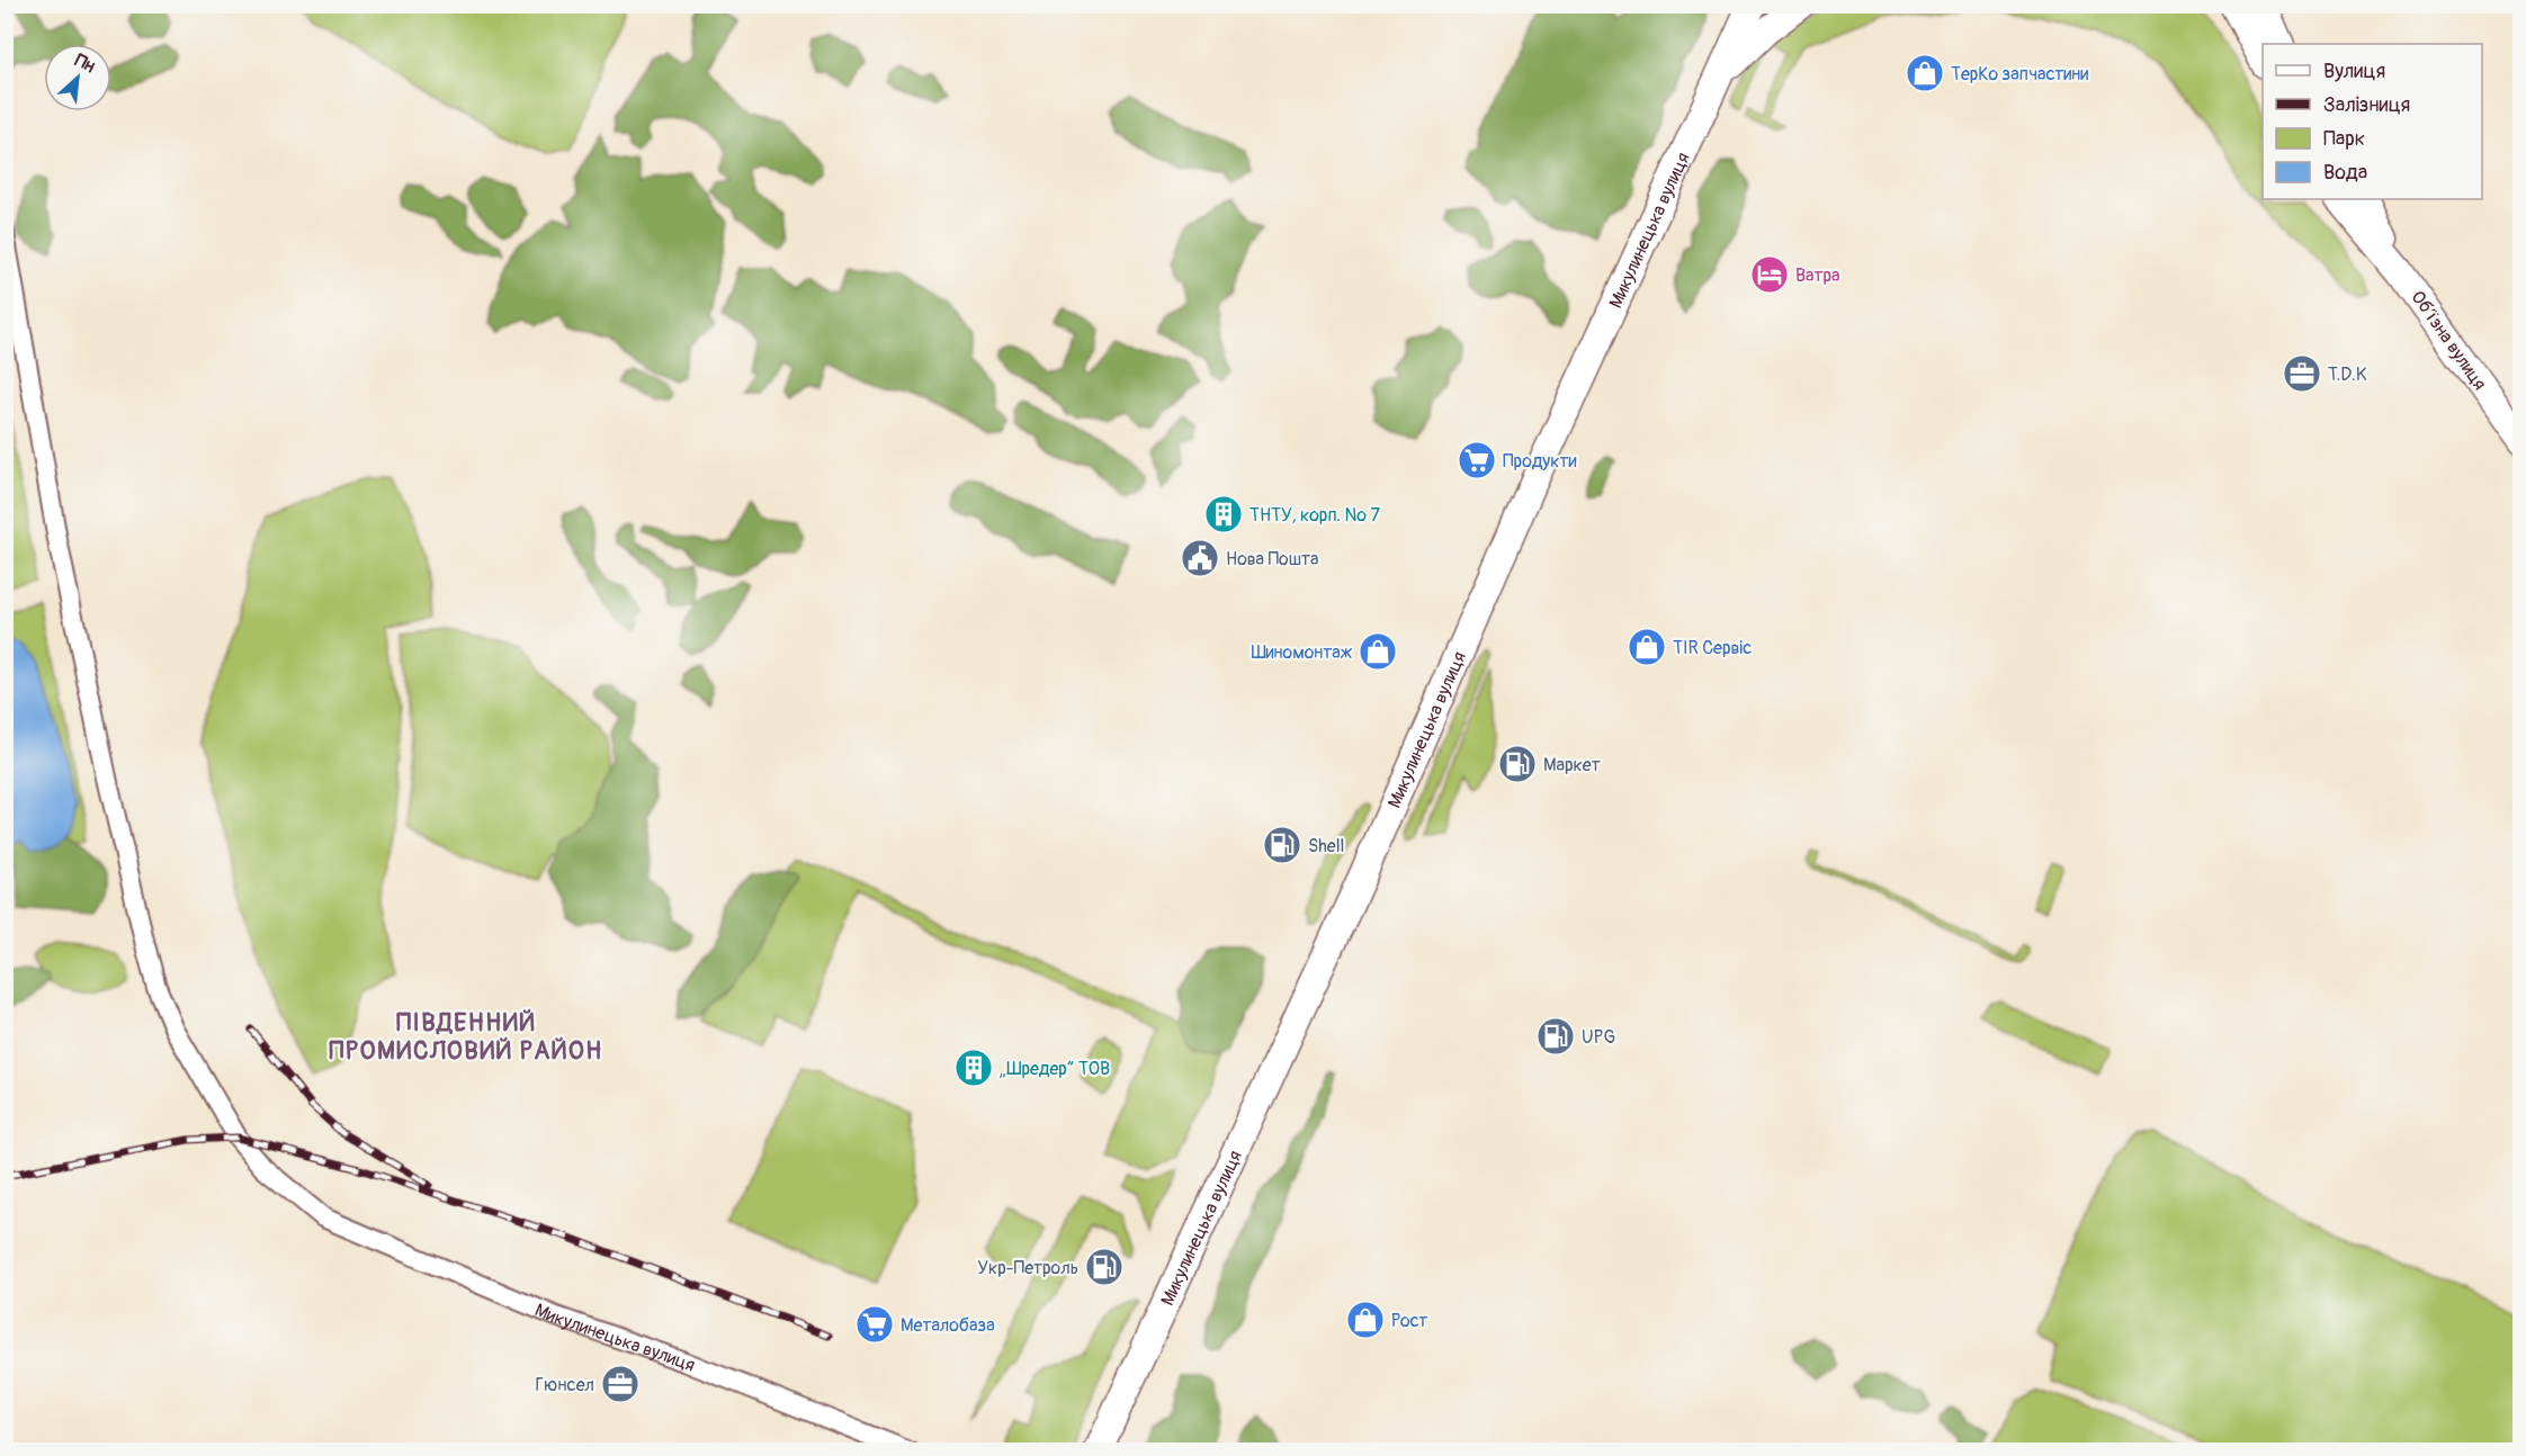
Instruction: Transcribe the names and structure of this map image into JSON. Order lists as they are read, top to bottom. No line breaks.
{"streets":{"highway":["Микулинецька вулиця","Обʼїзна вулиця"]},"districts":["ПІВДЕННИЙ ПРОМИСЛОВИЙ РАЙОН"],"places":{"shop":["ТерКо запчастини","TIR Сервіс","Шиномонтаж","Рост"],"hotel":["Ватра"],"office":["T.D.K","Гюнсел"],"supermarket":["Продукти","Металобаза"],"building":["ТНТУ, корп. № 7","„Шредер“ ТОВ"],"public building":["Нова Пошта"],"fuel station":["Маркет","Shell","UPG","Укр-Петроль"]},"legend":["Вулиця","Залізниця","Парк","Вода"],"north":"top right"}
